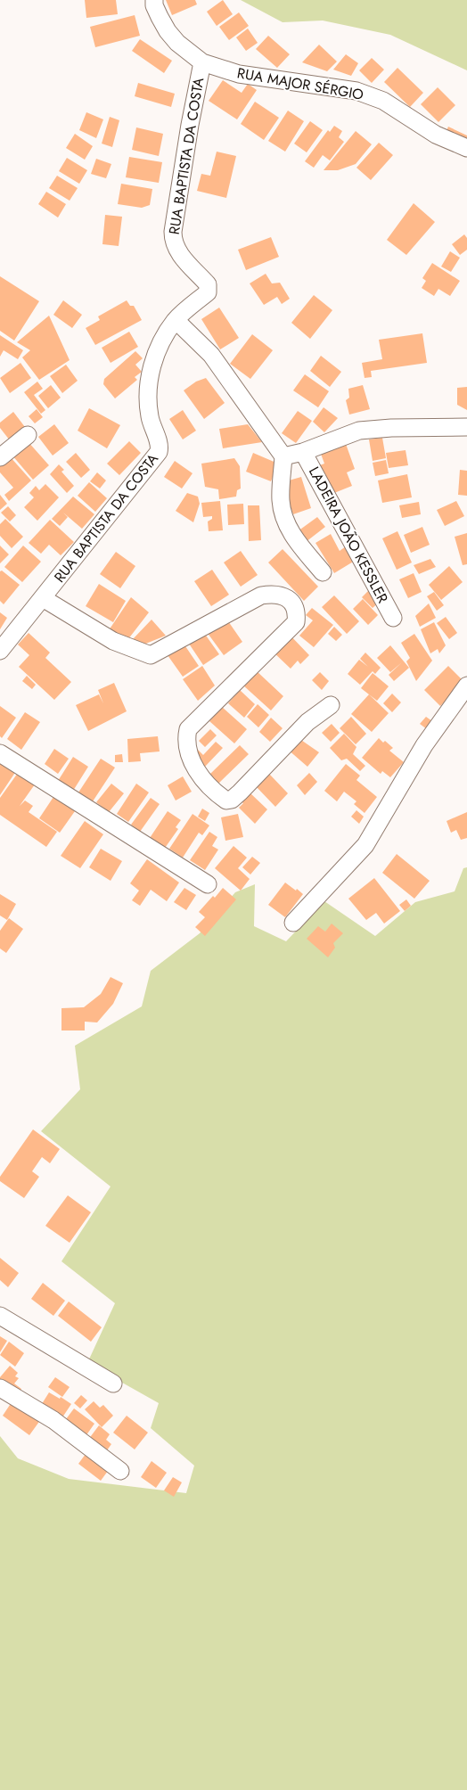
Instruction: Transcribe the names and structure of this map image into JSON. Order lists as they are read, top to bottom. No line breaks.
{"streets":{"street":["RUA MAJOR SÉRGIO","RUA BAPTISTA DA COSTA","LADEIRA JOÃO KESSLER"]},"crossings":[["RUA MAJOR SÉRGIO","RUA BAPTISTA DA COSTA"]]}
